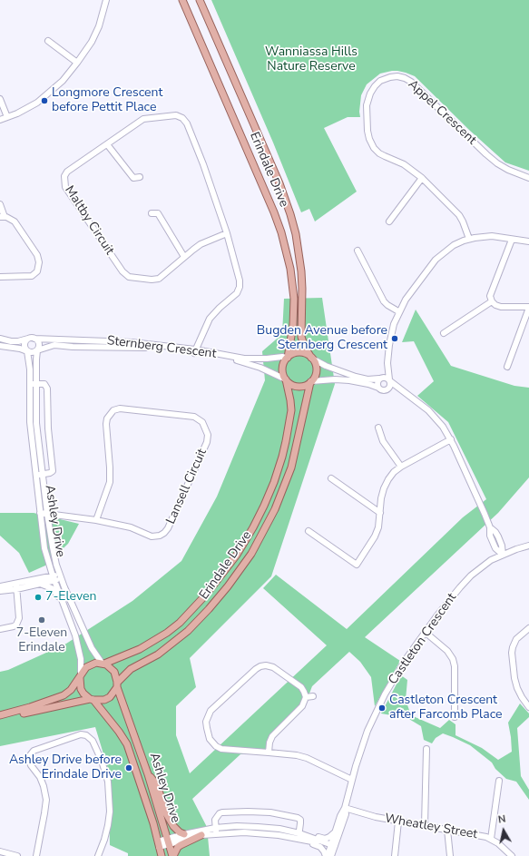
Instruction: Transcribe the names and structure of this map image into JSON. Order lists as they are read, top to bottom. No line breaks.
{"streets":{"main road":["Erindale Drive","Ashley Drive"],"street":["Appel Crescent","Maltby Circuit","Sternberg Crescent","Lansell Circuit","Castleton Crescent","Wheatley Street"]},"crossings":[["Erindale Drive","Sternberg Crescent"],["Erindale Drive","Ashley Drive"],["Maltby Circuit","Sternberg Crescent"],["Sternberg Crescent","Ashley Drive"],["Lansell Circuit","Ashley Drive"],["Castleton Crescent","Wheatley Street"]],"parks":["Wanniassa Hills Nature Reserve"],"places":["Longmore Crescent before Pettit Place","Bugden Avenue before Sternberg Crescent","7-Eleven","7-Eleven Erindale","Castleton Crescent after Farcomb Place","Ashley Drive before Erindale Drive"],"north":"top"}
